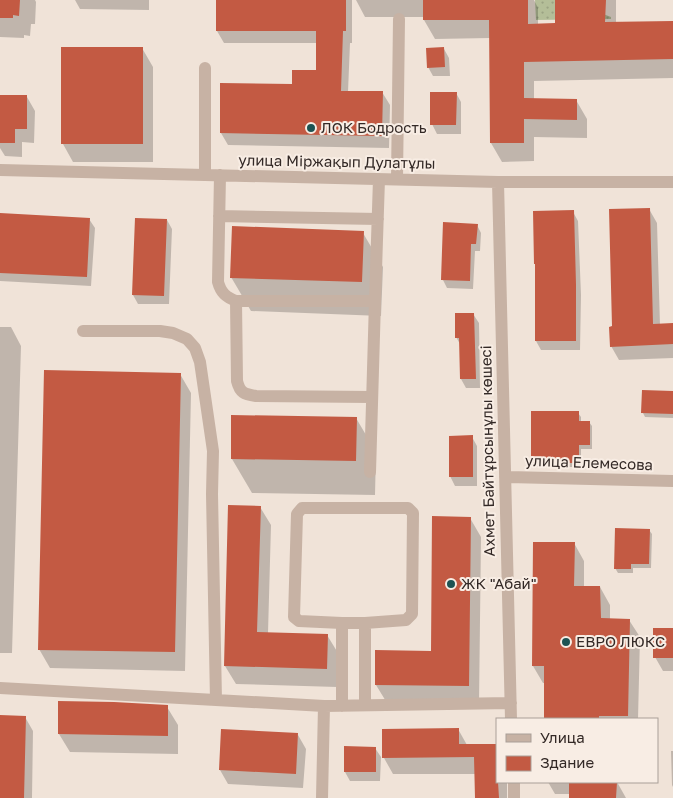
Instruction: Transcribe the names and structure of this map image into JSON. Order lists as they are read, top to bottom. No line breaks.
{"streets":{"street":["улица Міржақып Дулатұлы","Ахмет Байтұрсынұлы көшесі","улица Елемесова"]},"crossings":[["улица Міржақып Дулатұлы","Ахмет Байтұрсынұлы көшесі"],["Ахмет Байтұрсынұлы көшесі","улица Елемесова"]],"places":["ЛОК Бодрость","ЖК \"Абай\"","ЕВРО ЛЮКС"],"legend":["Улица","Здание"]}
